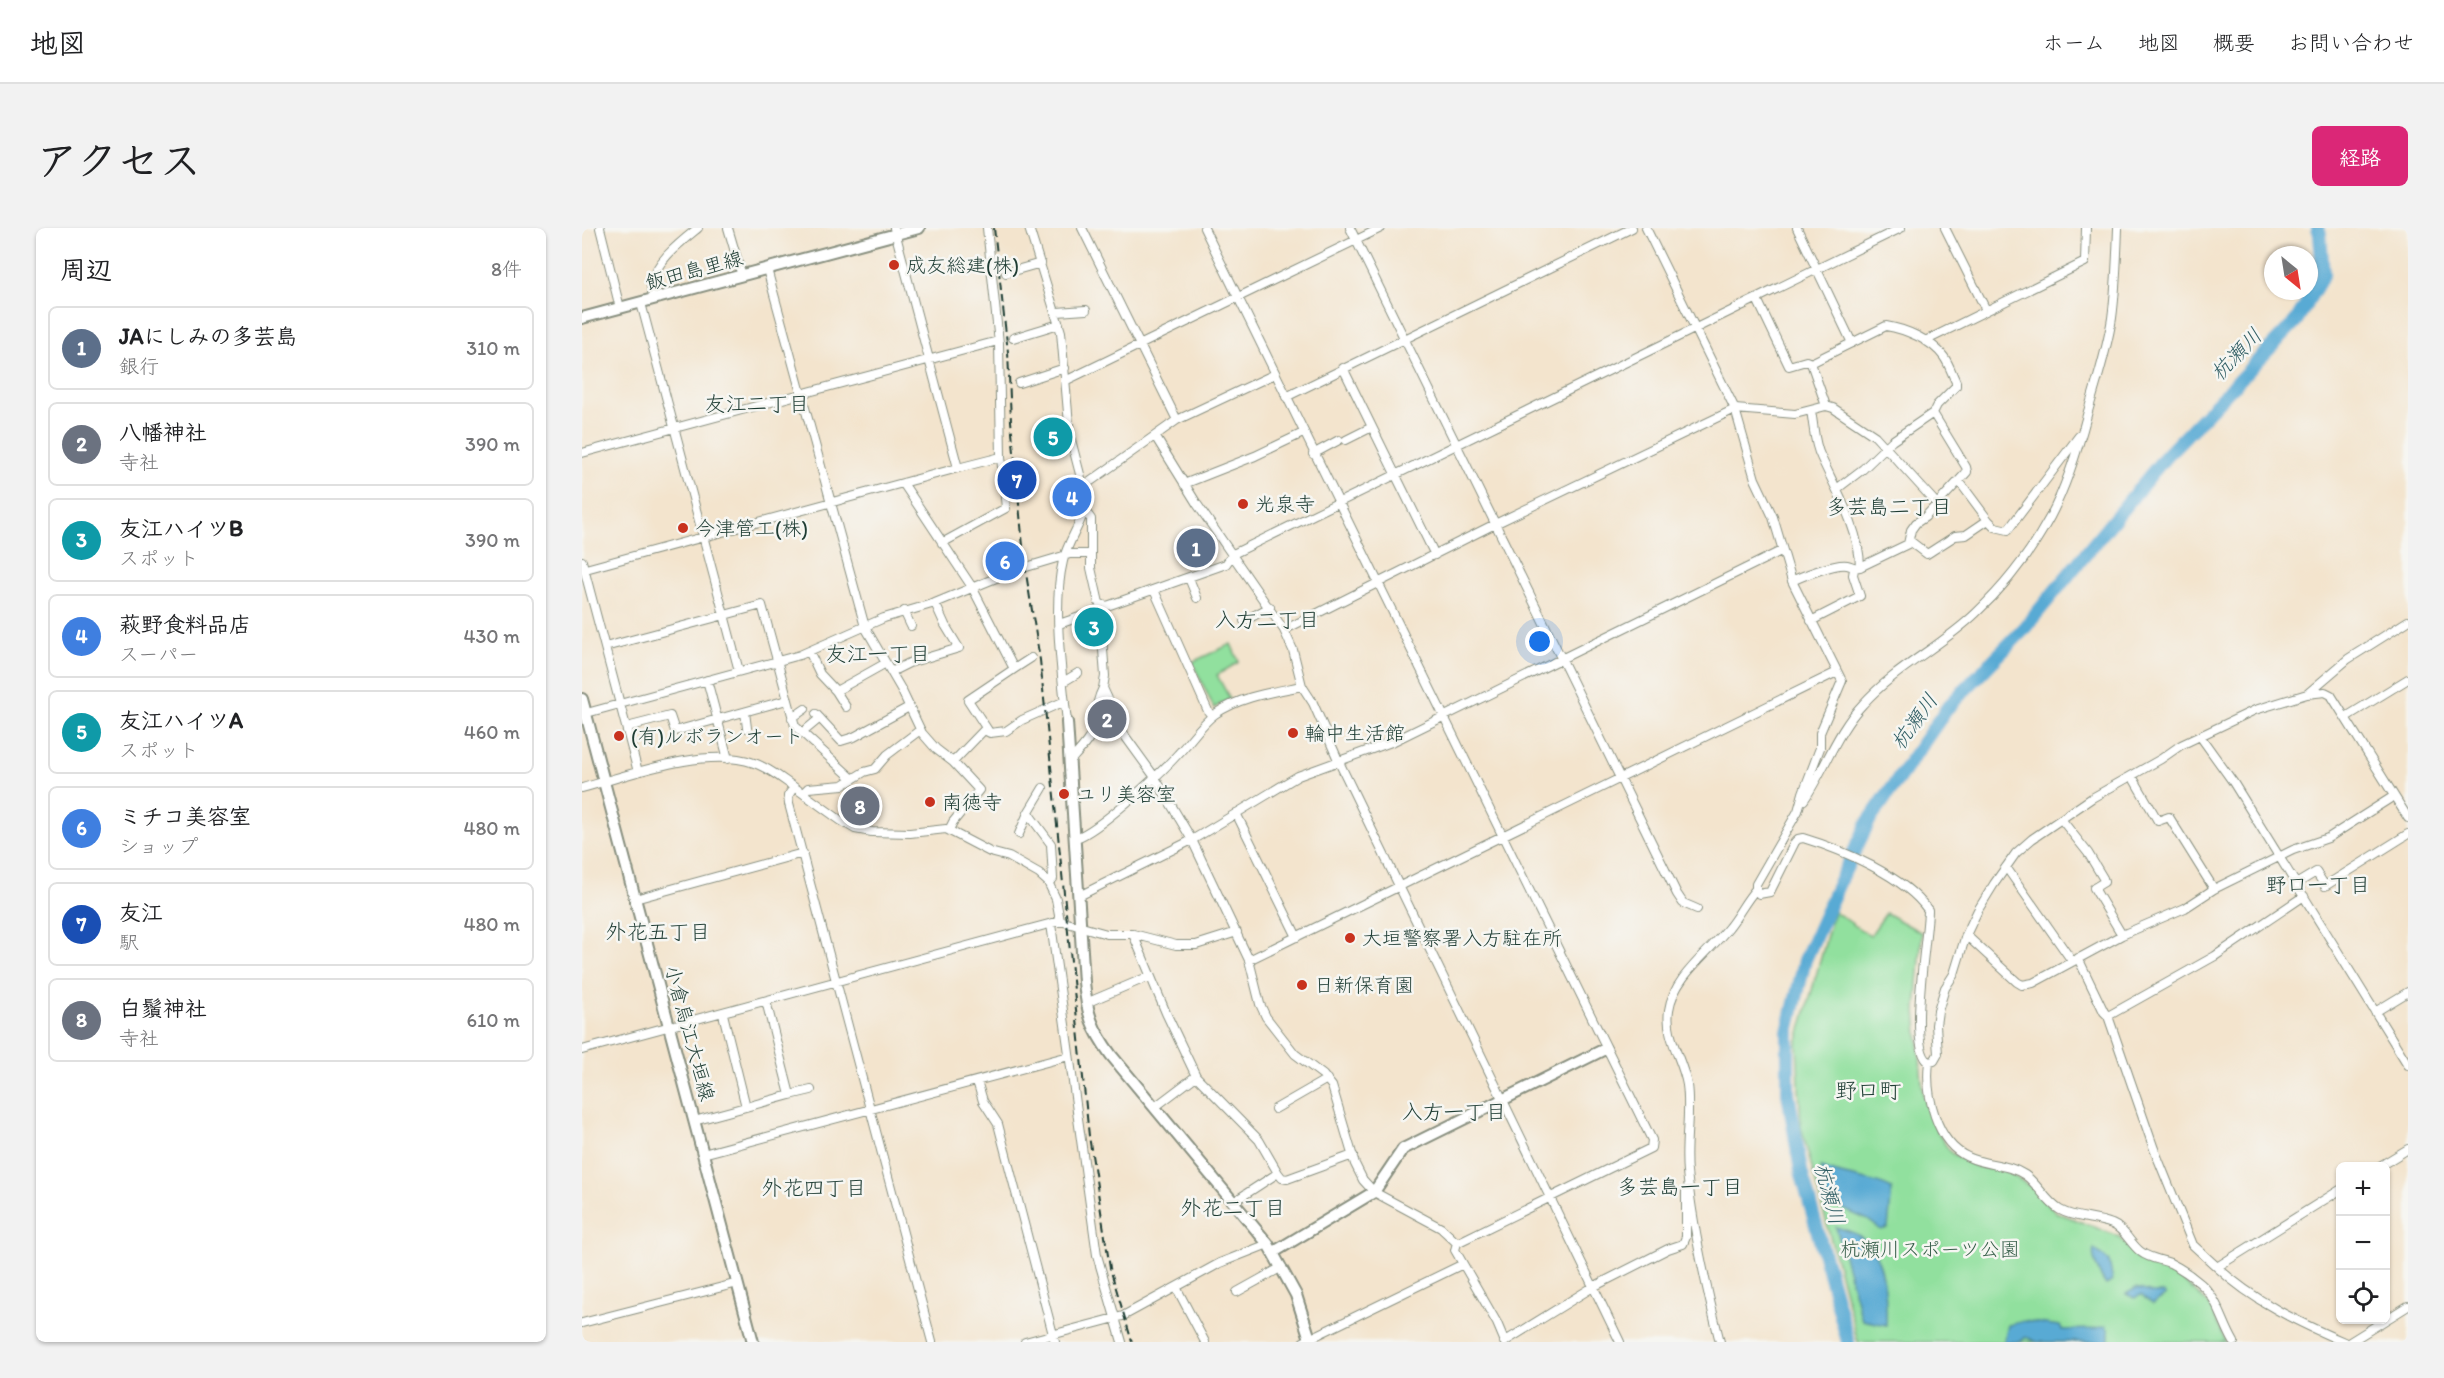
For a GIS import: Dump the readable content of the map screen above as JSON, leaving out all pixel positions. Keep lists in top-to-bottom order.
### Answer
{
  "streets": {
    "street": ["飯田島里線", "小倉烏江大垣線"]
  },
  "districts": [
    "友江二丁目",
    "多芸島二丁目",
    "入方二丁目",
    "友江一丁目",
    "野口一丁目",
    "外花五丁目",
    "野口町",
    "入方一丁目",
    "多芸島一丁目",
    "外花四丁目",
    "外花二丁目"
  ],
  "water": ["杭瀬川"],
  "parks": ["杭瀬川スポーツ公園"],
  "places": [
    "成友総建(株)",
    "光泉寺",
    "今津管工(株)",
    "輪中生活館",
    "(有)ルボランオート",
    "ユリ美容室",
    "南徳寺",
    "大垣警察署入方駐在所",
    "日新保育園"
  ],
  "north": "bottom right",
  "page": {
    "header": "地図",
    "nav": [
      "ホーム",
      "地図",
      "概要",
      "お問い合わせ"
    ],
    "title": "アクセス",
    "buttons": "経路",
    "heading": ["周辺", "8件"],
    "list": [
      {
        "mark": "1",
        "name": "JAにしみの多芸島",
        "note": "銀行",
        "value": "310 m"
      },
      {
        "mark": "2",
        "name": "八幡神社",
        "note": "寺社",
        "value": "390 m"
      },
      {
        "mark": "3",
        "name": "友江ハイツB",
        "note": "スポット",
        "value": "390 m"
      },
      {
        "mark": "4",
        "name": "萩野食料品店",
        "note": "スーパー",
        "value": "430 m"
      },
      {
        "mark": "5",
        "name": "友江ハイツA",
        "note": "スポット",
        "value": "460 m"
      },
      {
        "mark": "6",
        "name": "ミチコ美容室",
        "note": "ショップ",
        "value": "480 m"
      },
      {
        "mark": "7",
        "name": "友江",
        "note": "駅",
        "value": "480 m"
      },
      {
        "mark": "8",
        "name": "白鬚神社",
        "note": "寺社",
        "value": "610 m"
      }
    ],
    "pins": [
      "5",
      "7",
      "4",
      "1",
      "6",
      "3",
      "2",
      "8"
    ],
    "map_buttons": ["+", "−"]
  }
}
